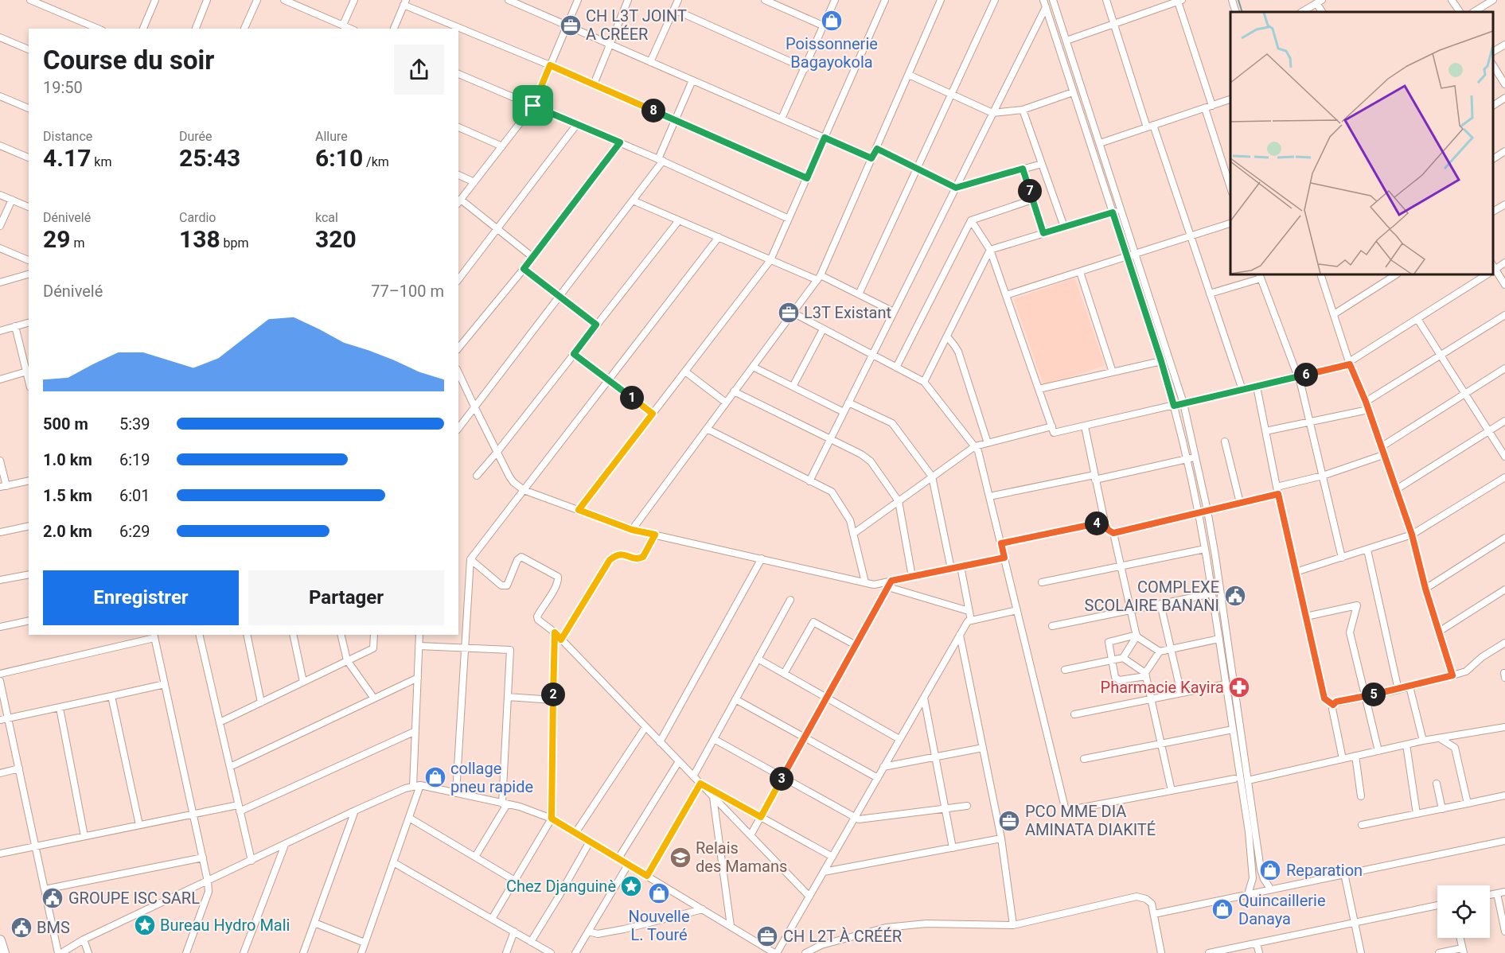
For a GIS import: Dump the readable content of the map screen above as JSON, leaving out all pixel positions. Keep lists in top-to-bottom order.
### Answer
{
  "places": {
    "shop": [
      "Poissonnerie Bagayokola",
      "collage pneu rapide",
      "Reparation",
      "Nouvelle L. Touré",
      "Quincaillerie Danaya"
    ],
    "office": [
      "CH L3T JOINT A CRÉER",
      "L3T Existant",
      "PCO MME DIA AMINATA DIAKITÉ",
      "CH L2T À CRÉÉR"
    ],
    "public building": ["COMPLEXE SCOLAIRE BANANI", "GROUPE ISC SARL", "BMS"],
    "pharmacy": ["Pharmacie Kayira"],
    "school or university": ["Relais des Mamans"],
    "place": ["Chez Djanguinè", "Bureau Hydro Mali"]
  },
  "page": {
    "heading": ["Course du soir", "19:50"],
    "pins": [
      "8",
      "7",
      "6",
      "1",
      "4",
      "2",
      "5",
      "3"
    ],
    "stats": [
      ["Distance", "4.17 km"],
      ["Durée", "25:43"],
      ["Allure", "6:10 /km"],
      ["Dénivelé", "29 m"],
      ["Cardio", "138 bpm"],
      ["kcal", "320"]
    ],
    "chart": ["Dénivelé", "77–100 m"],
    "list": [
      {
        "name": "500 m",
        "note": "5:39"
      },
      {
        "name": "1.0 km",
        "note": "6:19"
      },
      {
        "name": "1.5 km",
        "note": "6:01"
      },
      {
        "name": "2.0 km",
        "note": "6:29"
      }
    ],
    "buttons": ["Enregistrer", "Partager"]
  }
}
